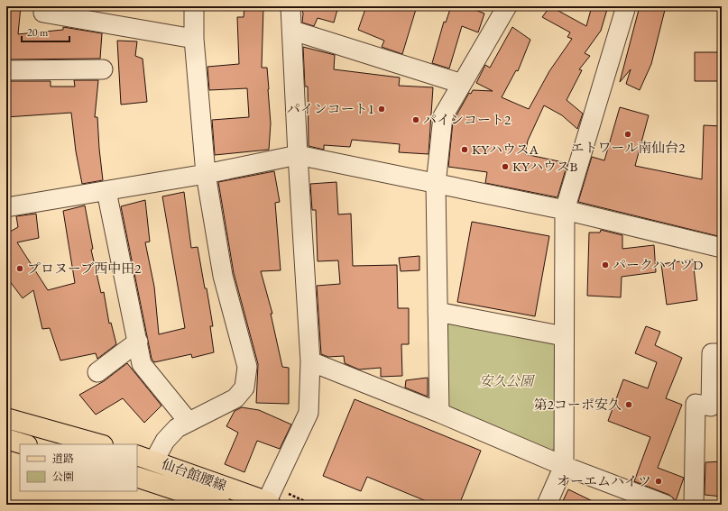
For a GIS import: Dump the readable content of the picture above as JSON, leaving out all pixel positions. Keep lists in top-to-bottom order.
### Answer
{
  "streets": {
    "main road": ["仙台館腰線"]
  },
  "parks": ["安久公園"],
  "places": [
    "パインコート1",
    "パインコート2",
    "エトワール南仙台2",
    "KYハウスA",
    "KYハウスB",
    "パークハイツD",
    "プロヌーブ西中田2",
    "第2コーポ安久",
    "オーエムハイツ"
  ],
  "legend": ["道路", "公園"],
  "scale_bar": "20 m"
}
